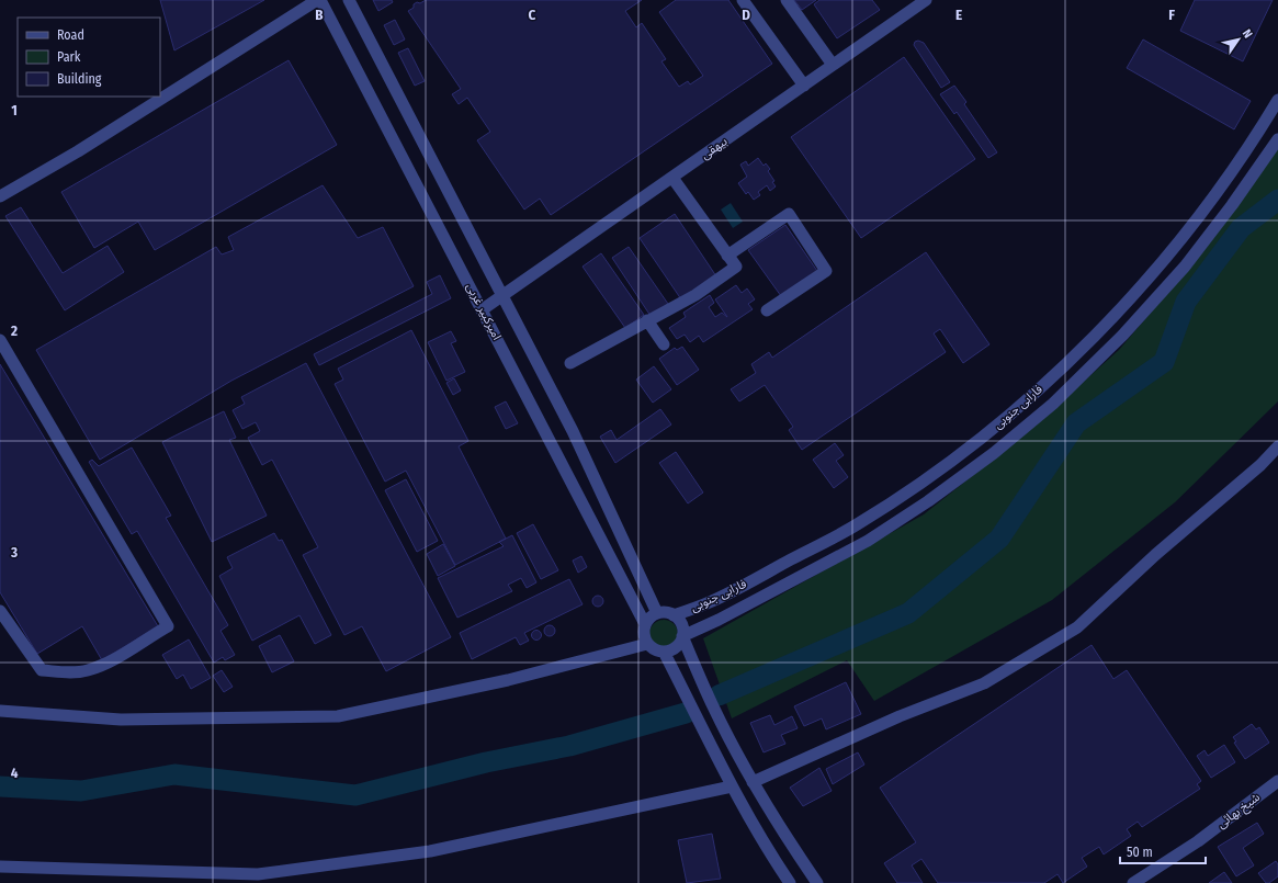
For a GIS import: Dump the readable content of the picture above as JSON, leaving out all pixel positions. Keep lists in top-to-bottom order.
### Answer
{
  "streets": {
    "street": [
      "بیهقی",
      "امیرکبیر غربی",
      "فارابی جنوبی",
      "شیخ بهائی"
    ]
  },
  "crossings": [
    ["بیهقی", "امیرکبیر غربی"],
    ["امیرکبیر غربی", "فارابی جنوبی"]
  ],
  "legend": ["Road", "Park", "Building"],
  "scale_bar": "50 m",
  "north": "top right",
  "grid": {
    "columns": [
      "B",
      "C",
      "D",
      "E",
      "F"
    ],
    "rows": [
      "1",
      "2",
      "3",
      "4"
    ]
  }
}
